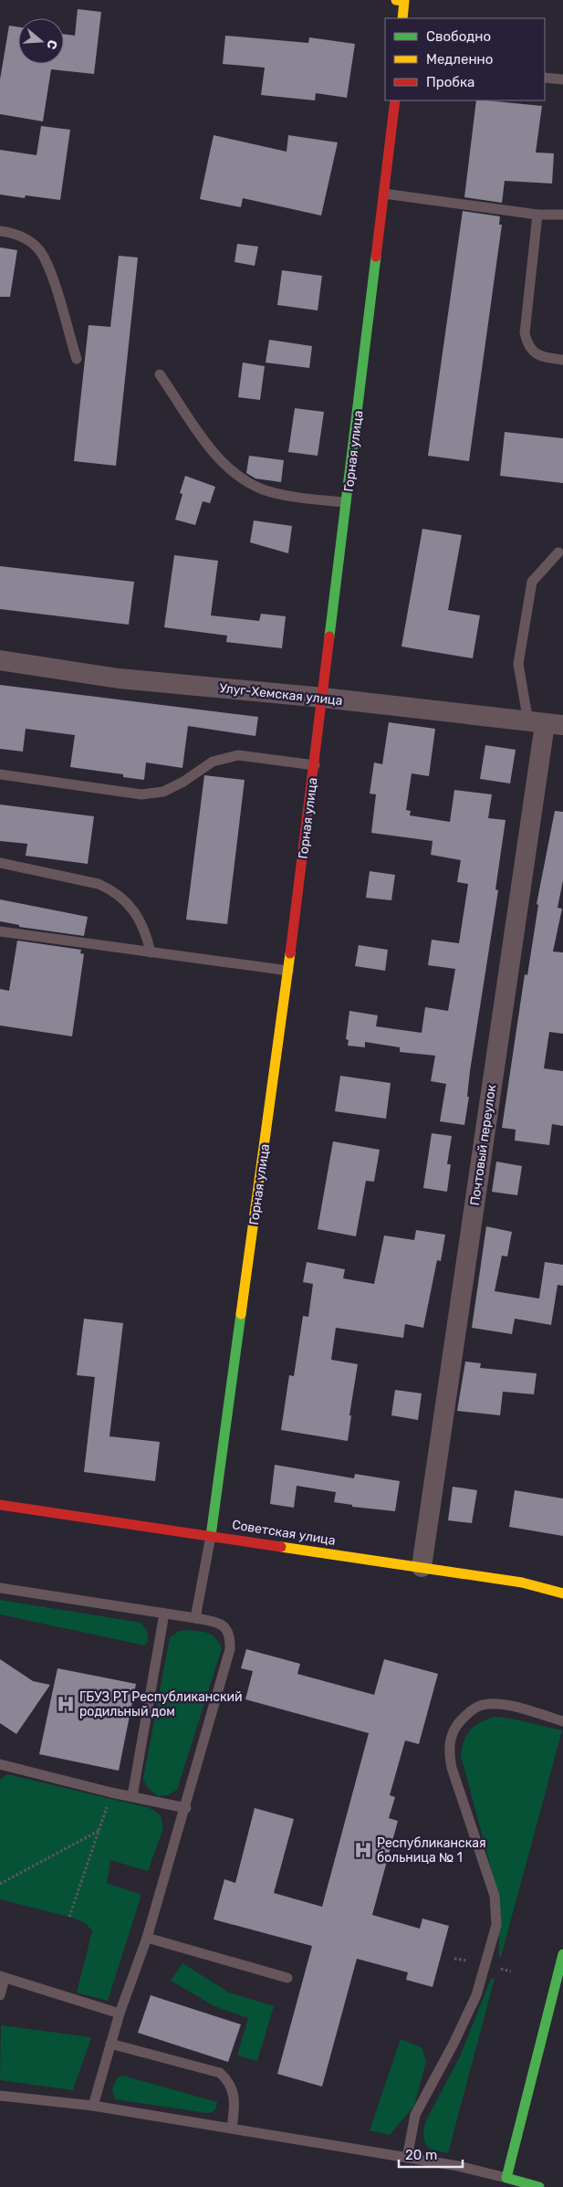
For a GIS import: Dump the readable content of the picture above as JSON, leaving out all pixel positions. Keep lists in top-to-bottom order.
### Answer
{
  "streets": {
    "street": [
      "Горная улица",
      "Улуг-Хемская улица",
      "Почтовый переулок",
      "Советская улица"
    ]
  },
  "crossings": [
    ["Горная улица", "Улуг-Хемская улица"],
    ["Горная улица", "Советская улица"],
    ["Улуг-Хемская улица", "Почтовый переулок"],
    ["Почтовый переулок", "Советская улица"]
  ],
  "places": {
    "hospital": ["ГБУЗ РТ Республиканский родильный дом", "Республиканская больница № 1"]
  },
  "legend": ["Свободно", "Медленно", "Пробка"],
  "scale_bar": "20 m",
  "north": "right"
}
